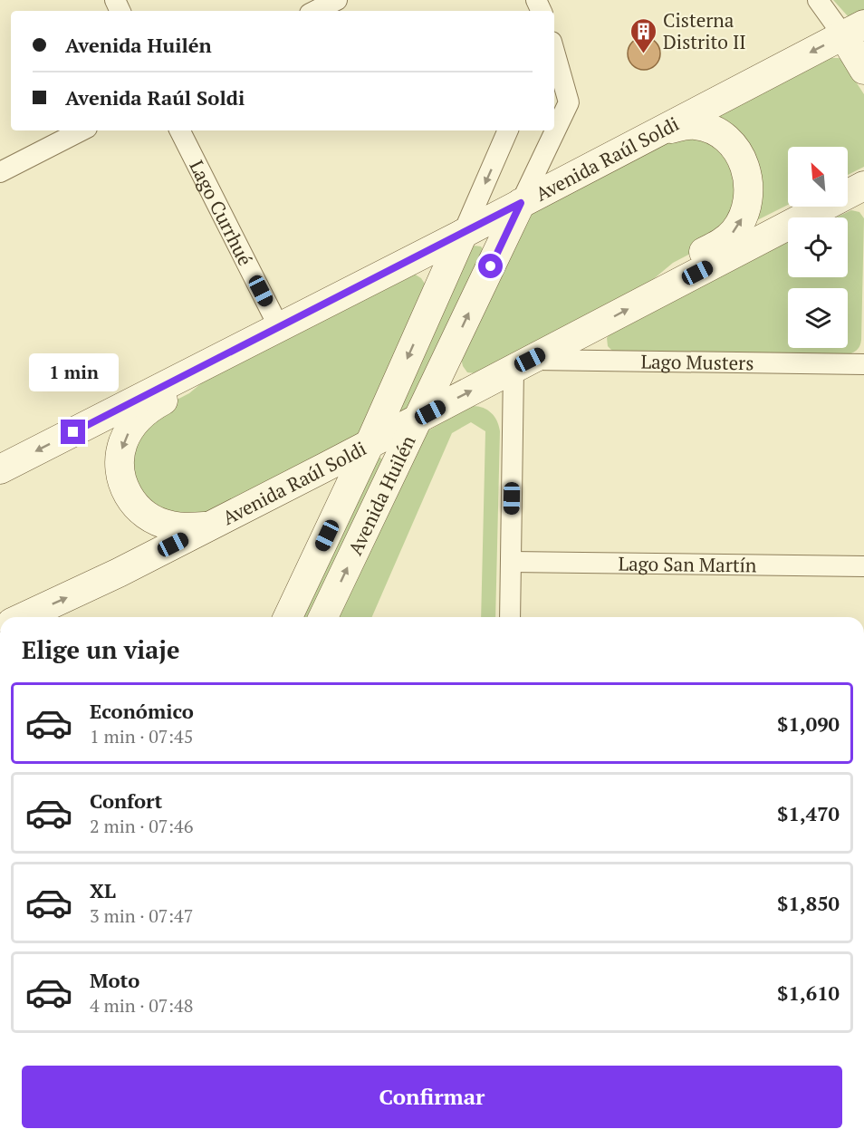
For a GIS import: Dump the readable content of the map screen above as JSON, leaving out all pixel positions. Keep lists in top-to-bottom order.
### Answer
{
  "streets": {
    "main road": ["Avenida Raúl Soldi", "Avenida Huilén"],
    "street": ["Lago Currhué", "Lago Musters", "Lago San Martín"]
  },
  "crossings": [
    ["Avenida Raúl Soldi", "Lago Currhué"],
    ["Avenida Raúl Soldi", "Lago Musters"],
    ["Avenida Raúl Soldi", "Avenida Huilén"]
  ],
  "places": {
    "building": ["Cisterna Distrito II"]
  },
  "north": "top left",
  "page": {
    "banner": ["Avenida Huilén", "Avenida Raúl Soldi"],
    "bubble": "1 min",
    "heading": "Elige un viaje",
    "list": [
      {
        "name": "Económico",
        "note": "1 min · 07:45",
        "value": "$1,090"
      },
      {
        "name": "Confort",
        "note": "2 min · 07:46",
        "value": "$1,470"
      },
      {
        "name": "XL",
        "note": "3 min · 07:47",
        "value": "$1,850"
      },
      {
        "name": "Moto",
        "note": "4 min · 07:48",
        "value": "$1,610"
      }
    ],
    "buttons": "Confirmar"
  }
}
